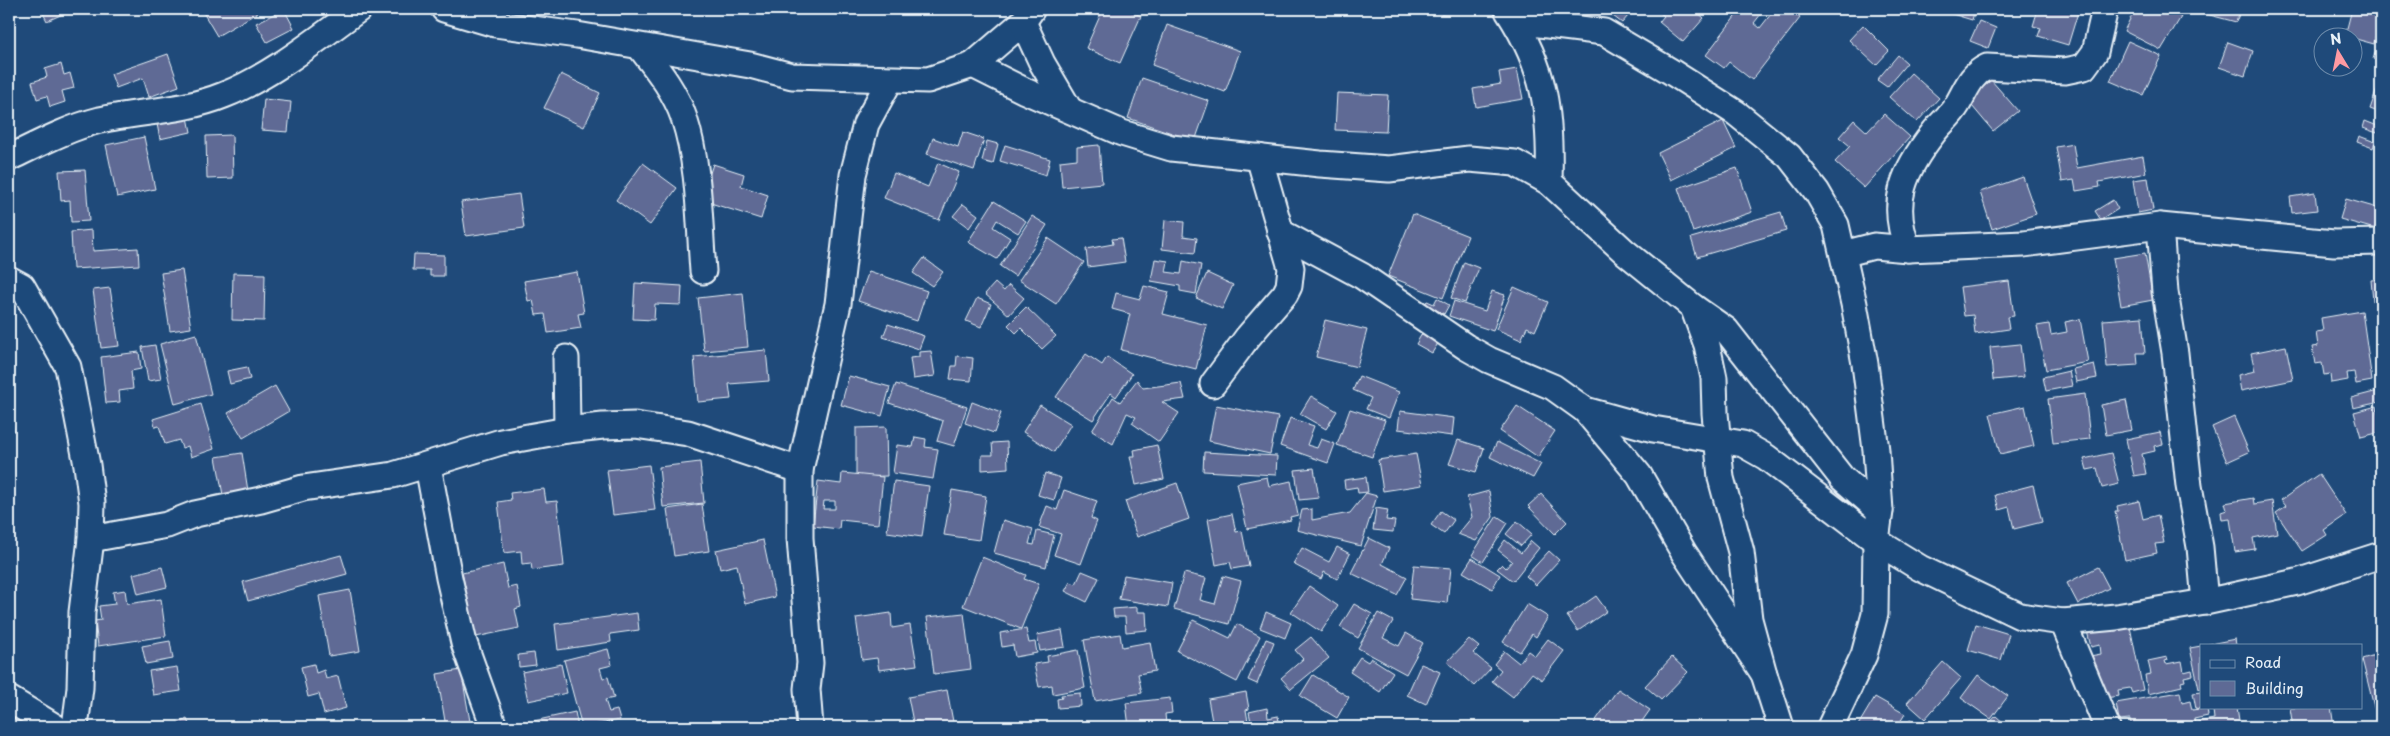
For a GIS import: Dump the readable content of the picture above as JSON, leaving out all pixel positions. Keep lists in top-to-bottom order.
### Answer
{
  "legend": ["Road", "Building"],
  "north": "top"
}
